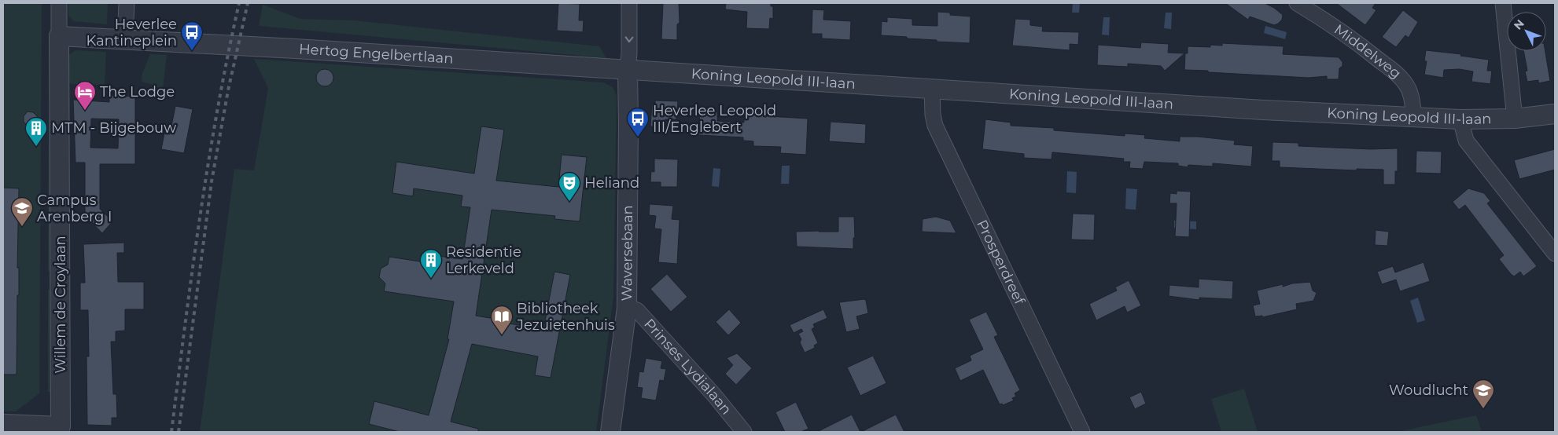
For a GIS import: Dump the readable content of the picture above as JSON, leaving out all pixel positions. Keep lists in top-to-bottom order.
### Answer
{
  "streets": {
    "street": [
      "Middelweg",
      "Hertog Engelbertlaan",
      "Koning Leopold III-laan",
      "Waversebaan",
      "Prosperdreef",
      "Willem de Croylaan",
      "Prinses Lydialaan"
    ]
  },
  "crossings": [
    ["Middelweg", "Koning Leopold III-laan"],
    ["Hertog Engelbertlaan", "Koning Leopold III-laan"],
    ["Hertog Engelbertlaan", "Waversebaan"],
    ["Hertog Engelbertlaan", "Willem de Croylaan"],
    ["Koning Leopold III-laan", "Waversebaan"],
    ["Koning Leopold III-laan", "Prosperdreef"],
    ["Waversebaan", "Prinses Lydialaan"]
  ],
  "places": {
    "bus stop": ["Heverlee Kantineplein", "Heverlee Leopold III/Englebert"],
    "hotel": ["The Lodge"],
    "building": ["MTM - Bijgebouw", "Residentie Lerkeveld"],
    "theatre": ["Heliand"],
    "school or university": ["Campus Arenberg I", "Woudlucht"],
    "library": ["Bibliotheek Jezuietenhuis"]
  },
  "north": "top left"
}
